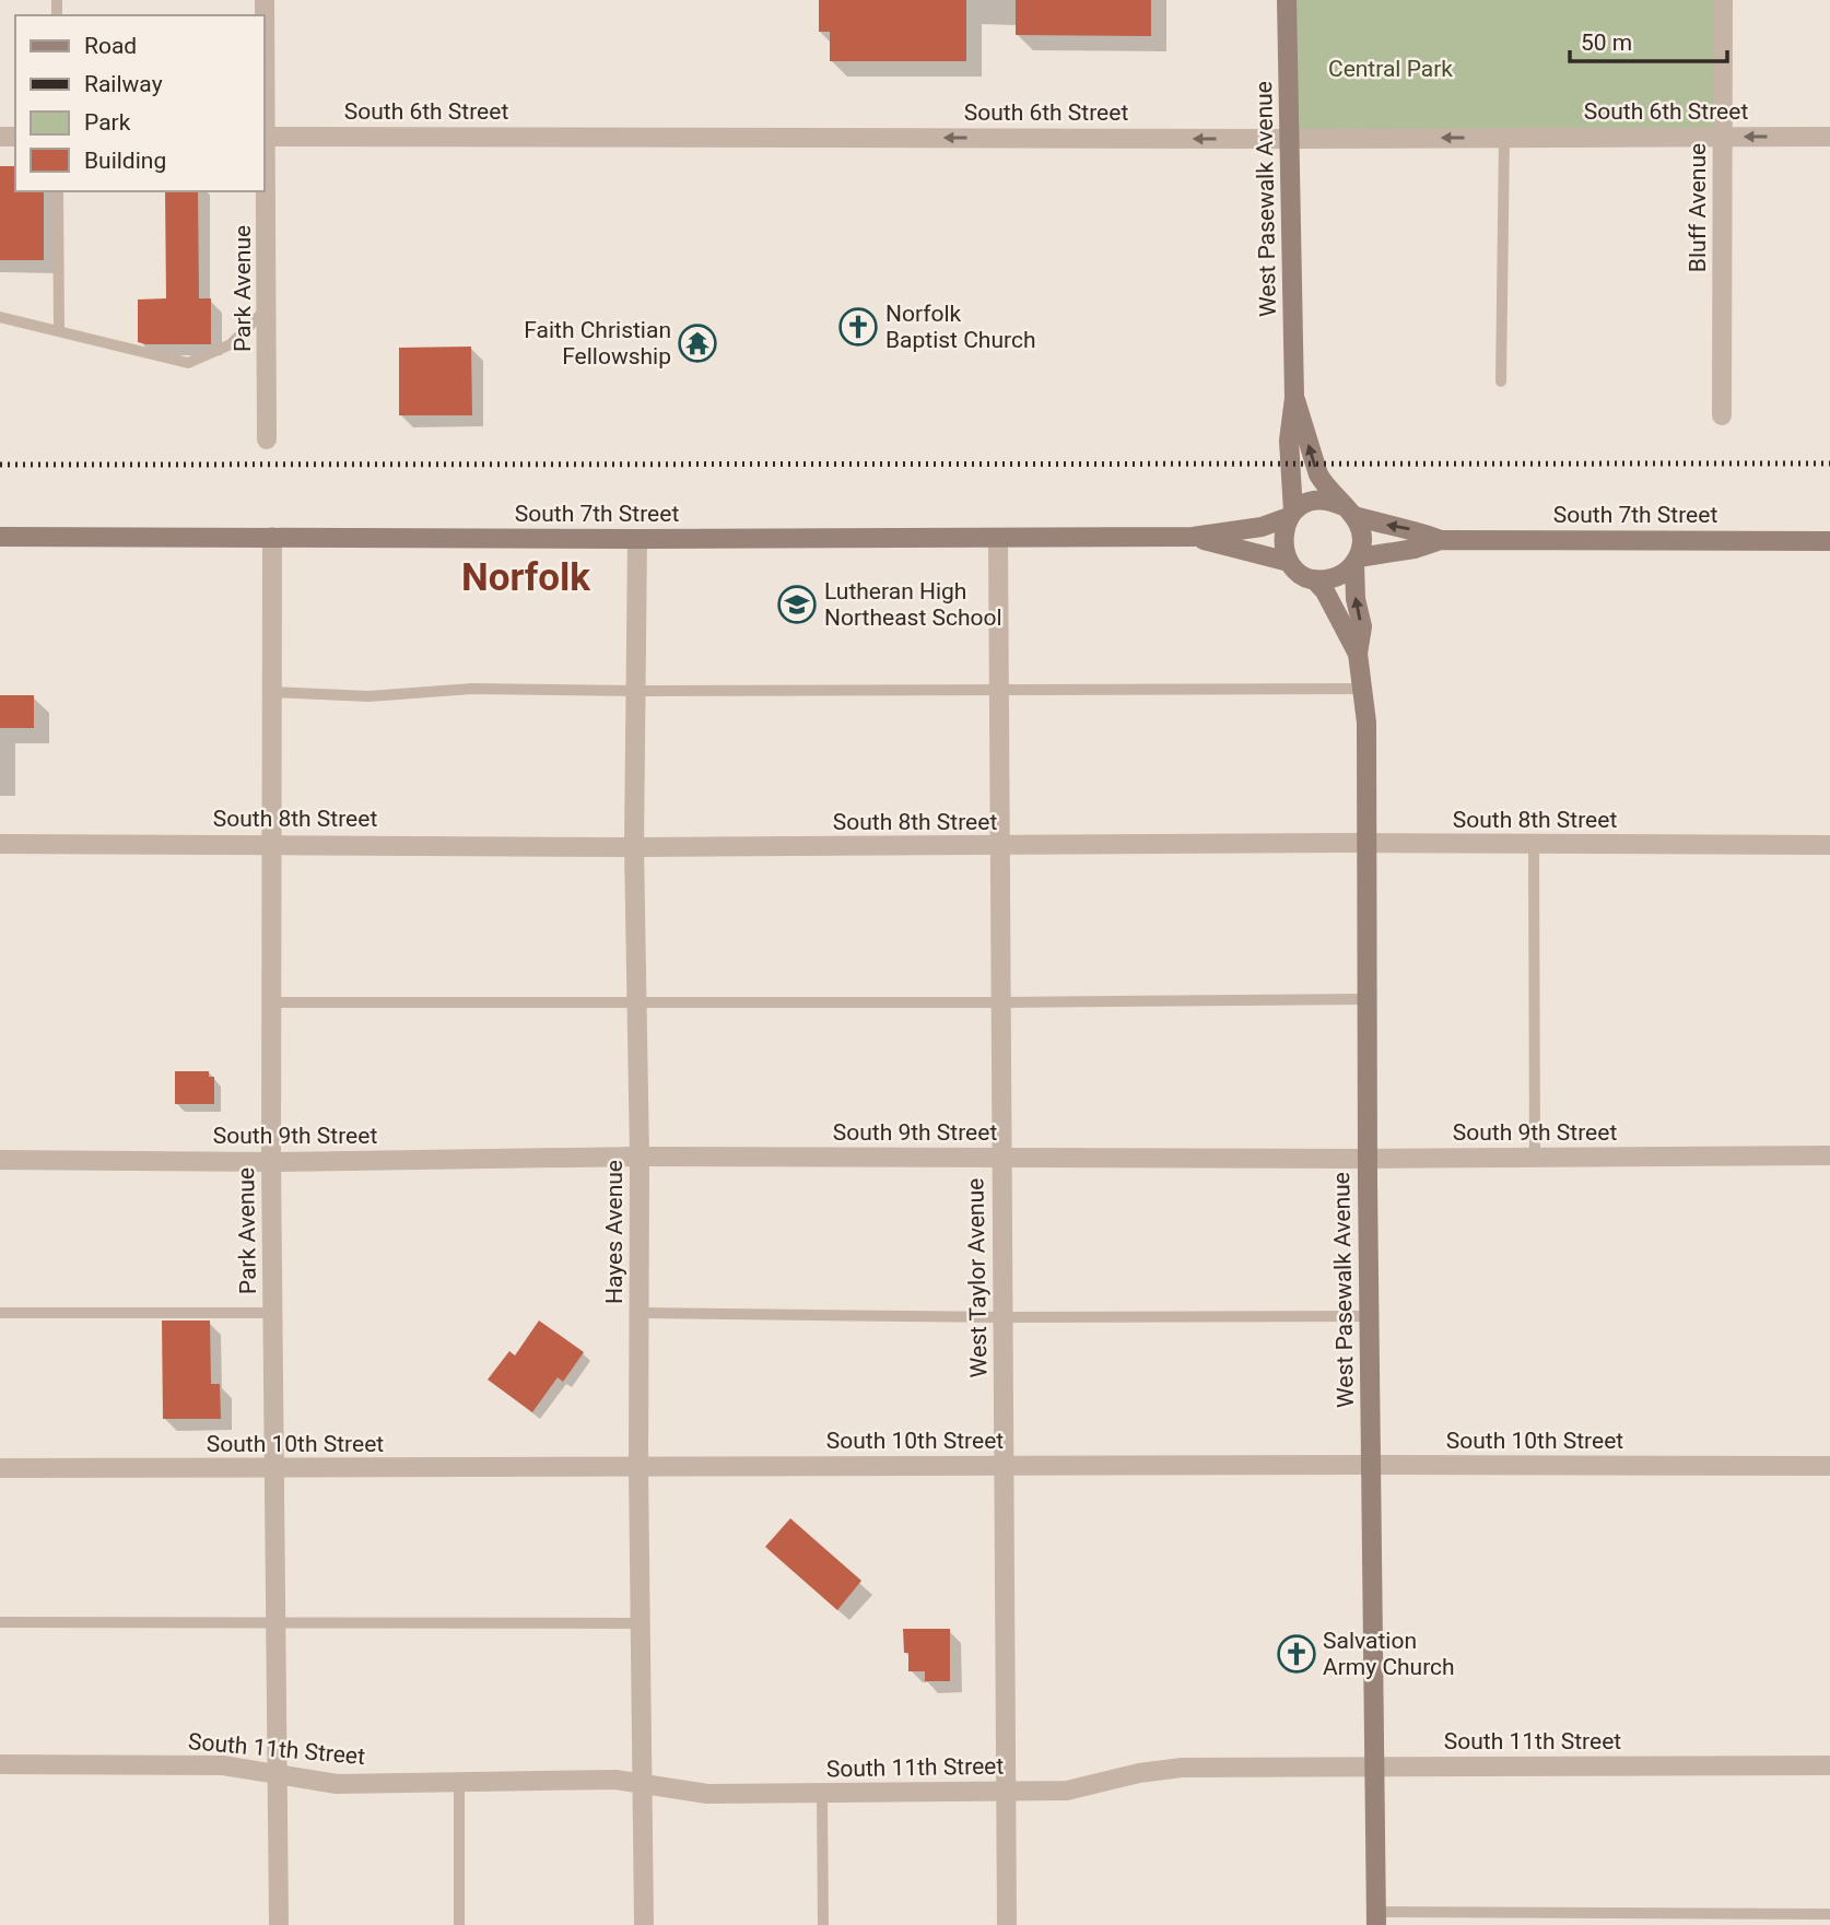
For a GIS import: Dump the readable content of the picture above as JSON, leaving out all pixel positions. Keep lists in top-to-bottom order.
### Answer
{
  "streets": {
    "street": [
      "South 6th Street",
      "West Pasewalk Avenue",
      "Bluff Avenue",
      "Park Avenue",
      "South 7th Street",
      "South 8th Street",
      "South 9th Street",
      "Hayes Avenue",
      "West Taylor Avenue",
      "South 10th Street",
      "South 11th Street"
    ]
  },
  "crossings": [
    ["South 6th Street", "West Pasewalk Avenue"],
    ["South 6th Street", "Bluff Avenue"],
    ["South 6th Street", "Park Avenue"],
    ["West Pasewalk Avenue", "South 7th Street"],
    ["West Pasewalk Avenue", "South 8th Street"],
    ["West Pasewalk Avenue", "South 9th Street"],
    ["West Pasewalk Avenue", "South 10th Street"],
    ["West Pasewalk Avenue", "South 11th Street"],
    ["Park Avenue", "South 7th Street"],
    ["Park Avenue", "South 8th Street"],
    ["Park Avenue", "South 9th Street"],
    ["Park Avenue", "South 10th Street"],
    ["Park Avenue", "South 11th Street"],
    ["South 7th Street", "Hayes Avenue"],
    ["South 7th Street", "West Taylor Avenue"],
    ["South 8th Street", "Hayes Avenue"],
    ["South 8th Street", "West Taylor Avenue"],
    ["South 9th Street", "Hayes Avenue"],
    ["South 9th Street", "West Taylor Avenue"],
    ["Hayes Avenue", "South 10th Street"],
    ["Hayes Avenue", "South 11th Street"],
    ["West Taylor Avenue", "South 10th Street"],
    ["West Taylor Avenue", "South 11th Street"]
  ],
  "one_way": ["South 6th Street"],
  "districts": ["Norfolk"],
  "parks": ["Central Park"],
  "places": {
    "church": ["Norfolk Baptist Church", "Salvation Army Church"],
    "temple": ["Faith Christian Fellowship"],
    "school or university": ["Lutheran High Northeast School"]
  },
  "legend": [
    "Road",
    "Railway",
    "Park",
    "Building"
  ],
  "scale_bar": "50 m"
}
